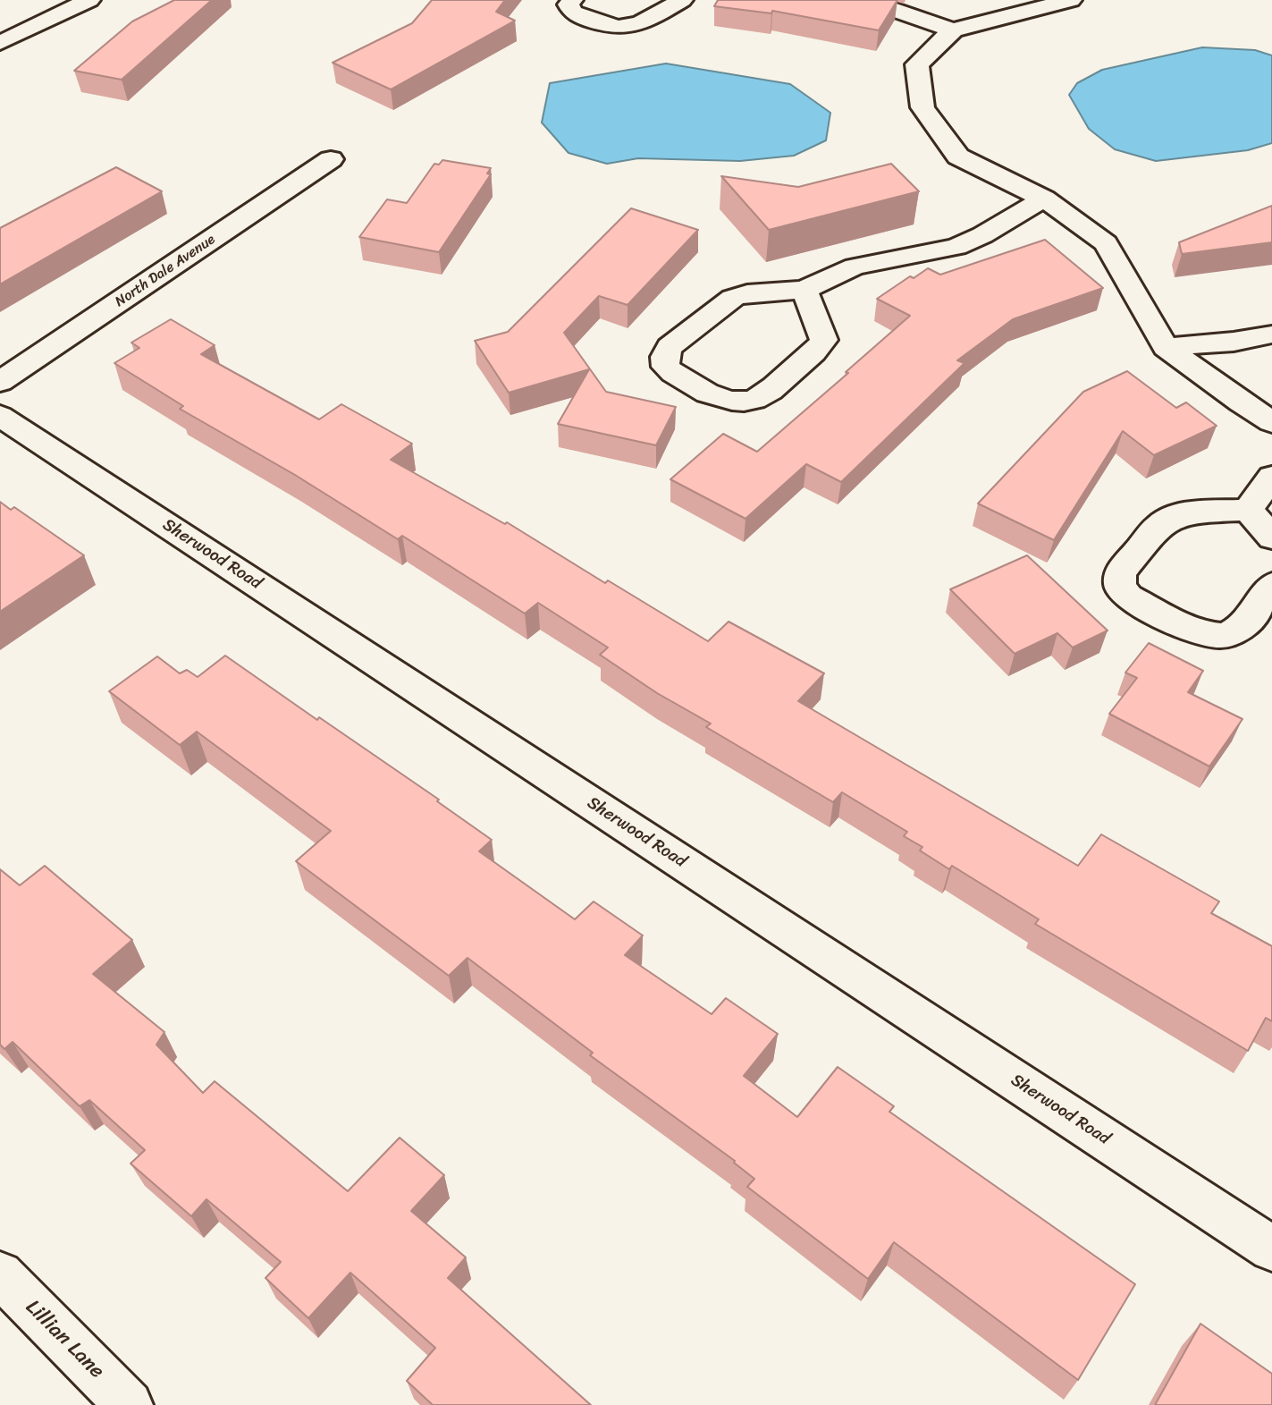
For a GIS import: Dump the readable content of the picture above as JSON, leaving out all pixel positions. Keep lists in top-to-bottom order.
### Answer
{
  "streets": {
    "street": ["North Dale Avenue", "Sherwood Road", "Lillian Lane"]
  }
}
